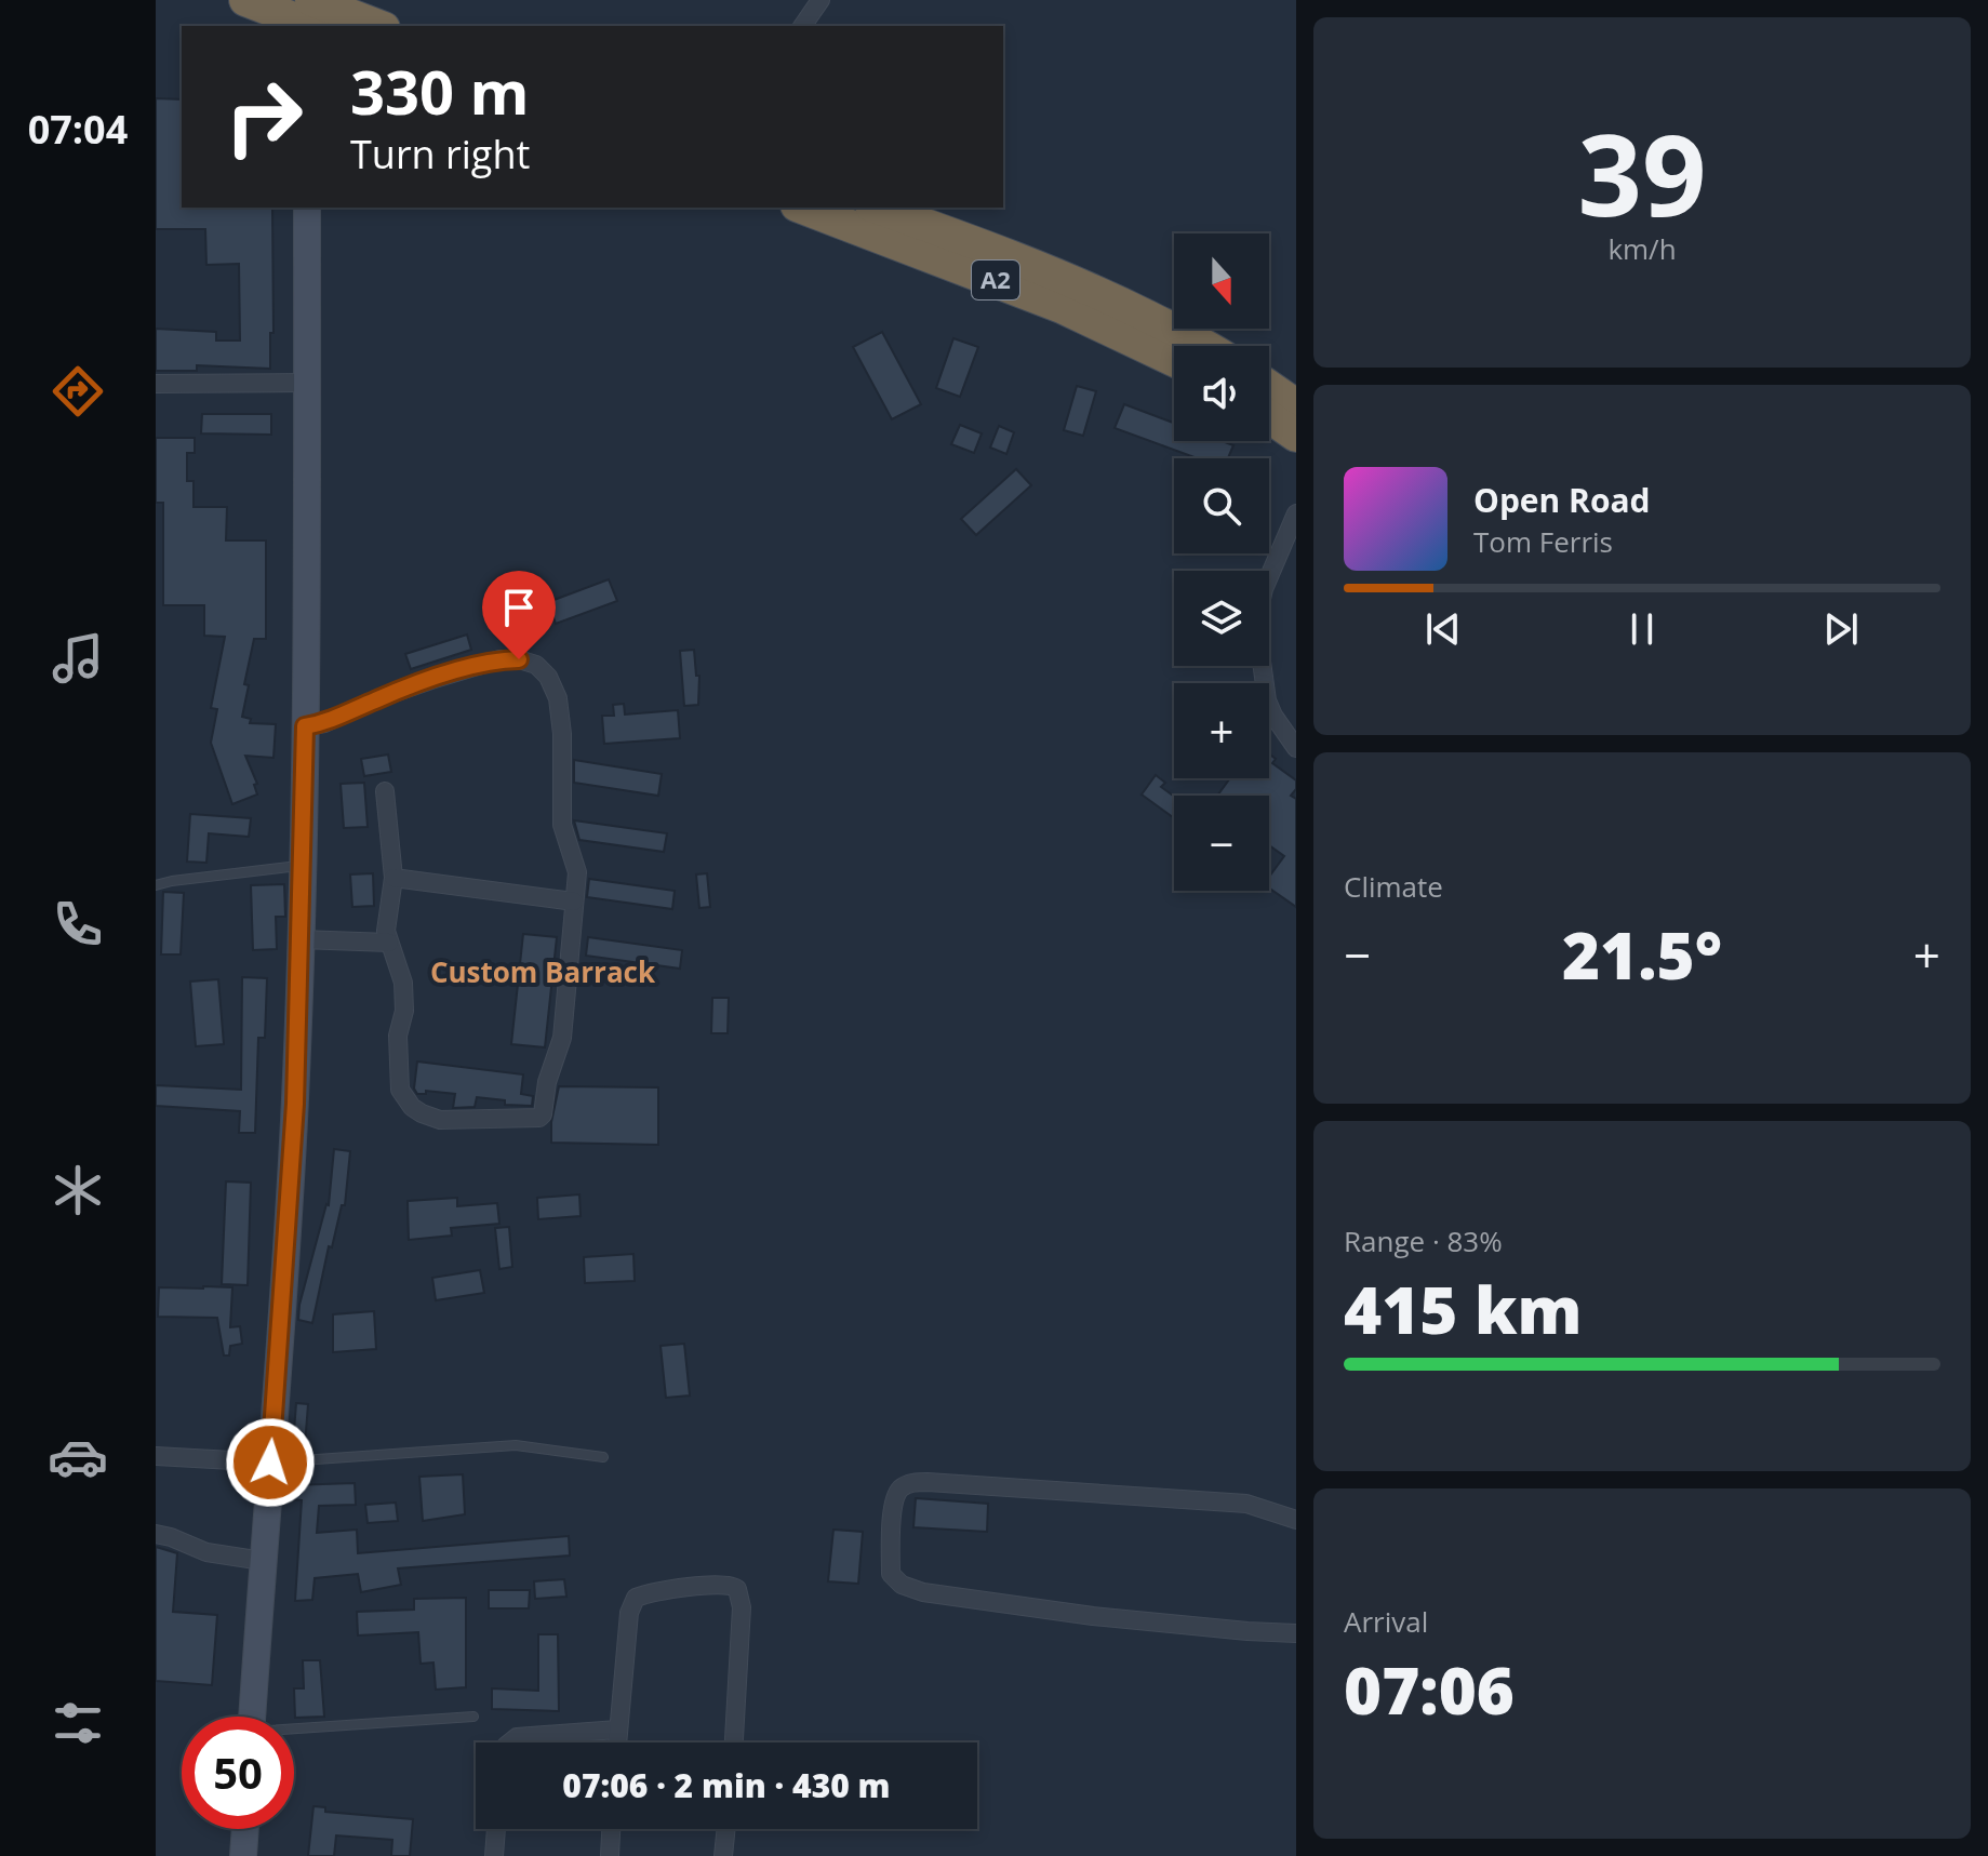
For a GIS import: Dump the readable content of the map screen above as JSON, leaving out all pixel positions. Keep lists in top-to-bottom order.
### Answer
{
  "streets": {
    "highway": ["A2"]
  },
  "districts": ["Custom Barrack"],
  "north": "bottom",
  "page": {
    "tabs": "07:04",
    "tile": [
      ["39", "km/h"],
      "Climate",
      ["Range · 83%", "415 km"],
      ["Arrival", "07:06"]
    ],
    "turn": ["330 m", "Turn right"],
    "map_buttons": ["+", "−"],
    "song": ["Open Road", "Tom Ferris"],
    "heat": ["−", "21.5°", "+"],
    "limit": "50",
    "trip": "07:06 · 2 min · 430 m"
  }
}
